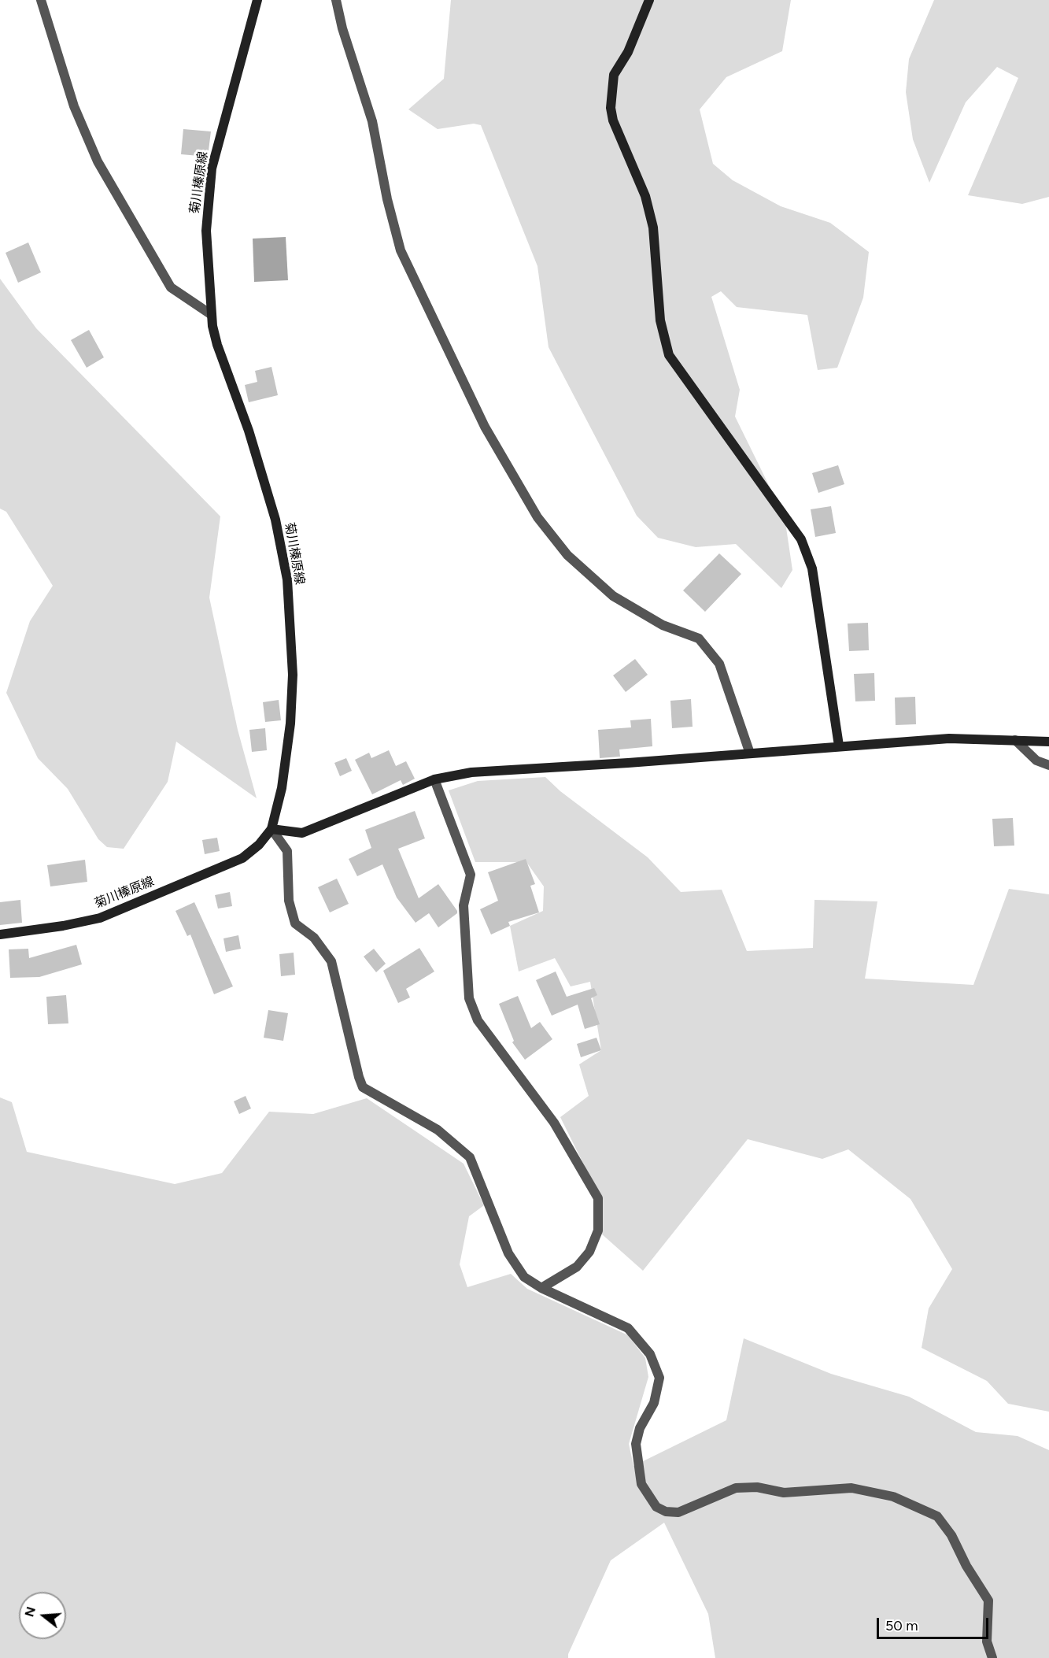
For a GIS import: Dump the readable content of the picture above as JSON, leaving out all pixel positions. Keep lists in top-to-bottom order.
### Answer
{
  "streets": {
    "street": ["菊川榛原線"]
  },
  "scale_bar": "50 m",
  "north": "left"
}
